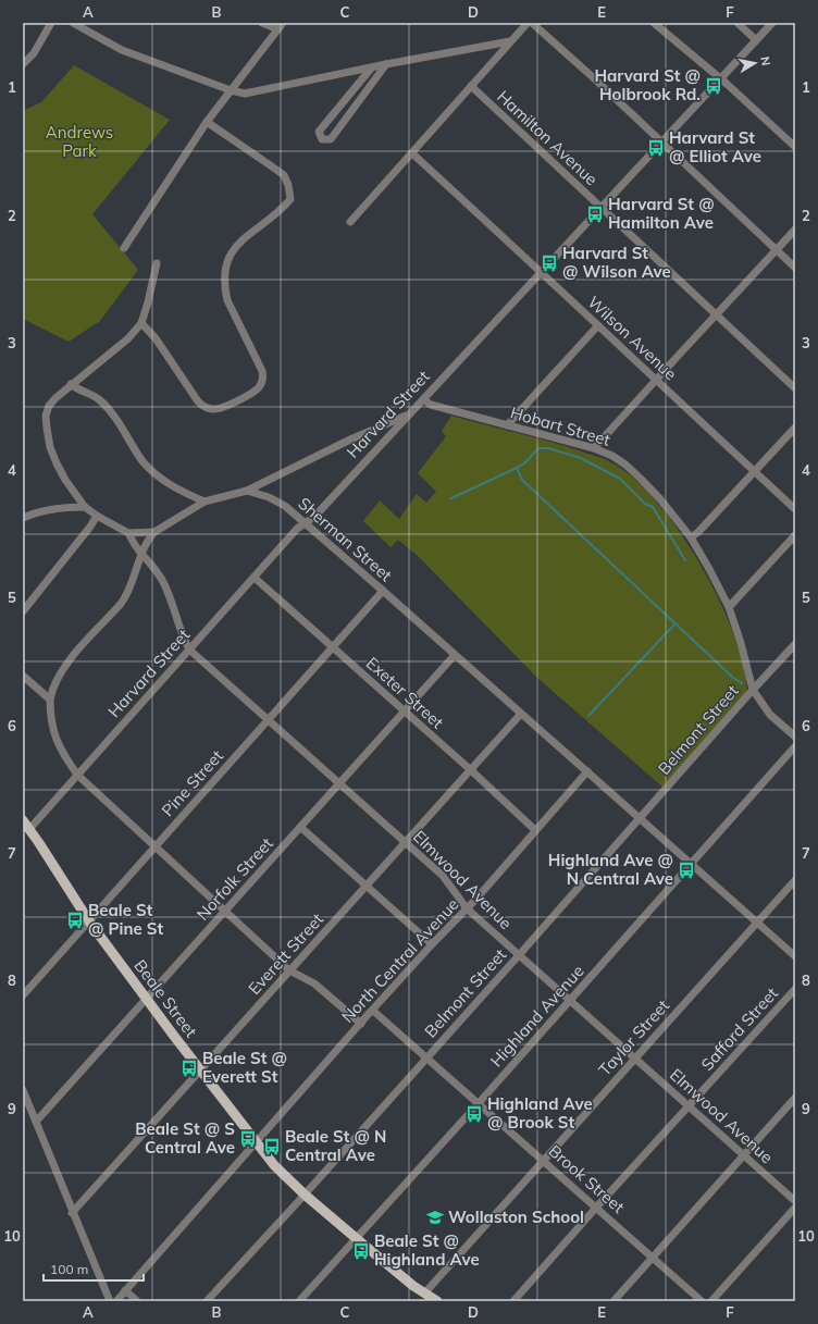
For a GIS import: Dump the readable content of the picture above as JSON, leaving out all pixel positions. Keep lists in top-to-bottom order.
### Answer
{
  "streets": {
    "main road": ["Beale Street"],
    "street": [
      "Hamilton Avenue",
      "Wilson Avenue",
      "Harvard Street",
      "Hobart Street",
      "Sherman Street",
      "Exeter Street",
      "Belmont Street",
      "Pine Street",
      "Norfolk Street",
      "Elmwood Avenue",
      "Everett Street",
      "North Central Avenue",
      "Highland Avenue",
      "Safford Street",
      "Taylor Street",
      "Brook Street"
    ]
  },
  "crossings": [
    ["Hamilton Avenue", "Harvard Street"],
    ["Wilson Avenue", "Harvard Street"],
    ["Harvard Street", "Hobart Street"],
    ["Harvard Street", "Sherman Street"],
    ["Harvard Street", "Exeter Street"],
    ["Harvard Street", "Elmwood Avenue"],
    ["Harvard Street", "Beale Street"],
    ["Hobart Street", "Belmont Street"],
    ["Sherman Street", "Pine Street"],
    ["Sherman Street", "Norfolk Street"],
    ["Sherman Street", "Everett Street"],
    ["Sherman Street", "North Central Avenue"],
    ["Exeter Street", "Pine Street"],
    ["Exeter Street", "Norfolk Street"],
    ["Exeter Street", "Everett Street"],
    ["Exeter Street", "North Central Avenue"],
    ["Belmont Street", "Elmwood Avenue"],
    ["Belmont Street", "Beale Street"],
    ["Belmont Street", "Brook Street"],
    ["Pine Street", "Elmwood Avenue"],
    ["Pine Street", "Beale Street"],
    ["Norfolk Street", "Elmwood Avenue"],
    ["Norfolk Street", "Beale Street"],
    ["Elmwood Avenue", "Everett Street"],
    ["Elmwood Avenue", "North Central Avenue"],
    ["Elmwood Avenue", "Highland Avenue"],
    ["Elmwood Avenue", "Safford Street"],
    ["Elmwood Avenue", "Taylor Street"],
    ["Everett Street", "Beale Street"],
    ["North Central Avenue", "Beale Street"],
    ["North Central Avenue", "Brook Street"],
    ["Beale Street", "Highland Avenue"],
    ["Beale Street", "Taylor Street"],
    ["Highland Avenue", "Brook Street"],
    ["Safford Street", "Brook Street"],
    ["Taylor Street", "Brook Street"]
  ],
  "parks": ["Andrews Park"],
  "places": {
    "bus stop": [
      "Harvard St @ Holbrook Rd.",
      "Harvard St @ Elliot Ave",
      "Harvard St @ Hamilton Ave",
      "Harvard St @ Wilson Ave",
      "Highland Ave @ N Central Ave",
      "Beale St @ Pine St",
      "Beale St @ Everett St",
      "Highland Ave @ Brook St",
      "Beale St @ S Central Ave",
      "Beale St @ N Central Ave",
      "Beale St @ Highland Ave"
    ],
    "school or university": ["Wollaston School"]
  },
  "scale_bar": "100 m",
  "north": "right",
  "grid": {
    "columns": [
      "A",
      "B",
      "C",
      "D",
      "E",
      "F"
    ],
    "rows": [
      "1",
      "2",
      "3",
      "4",
      "5",
      "6",
      "7",
      "8",
      "9",
      "10"
    ]
  }
}
